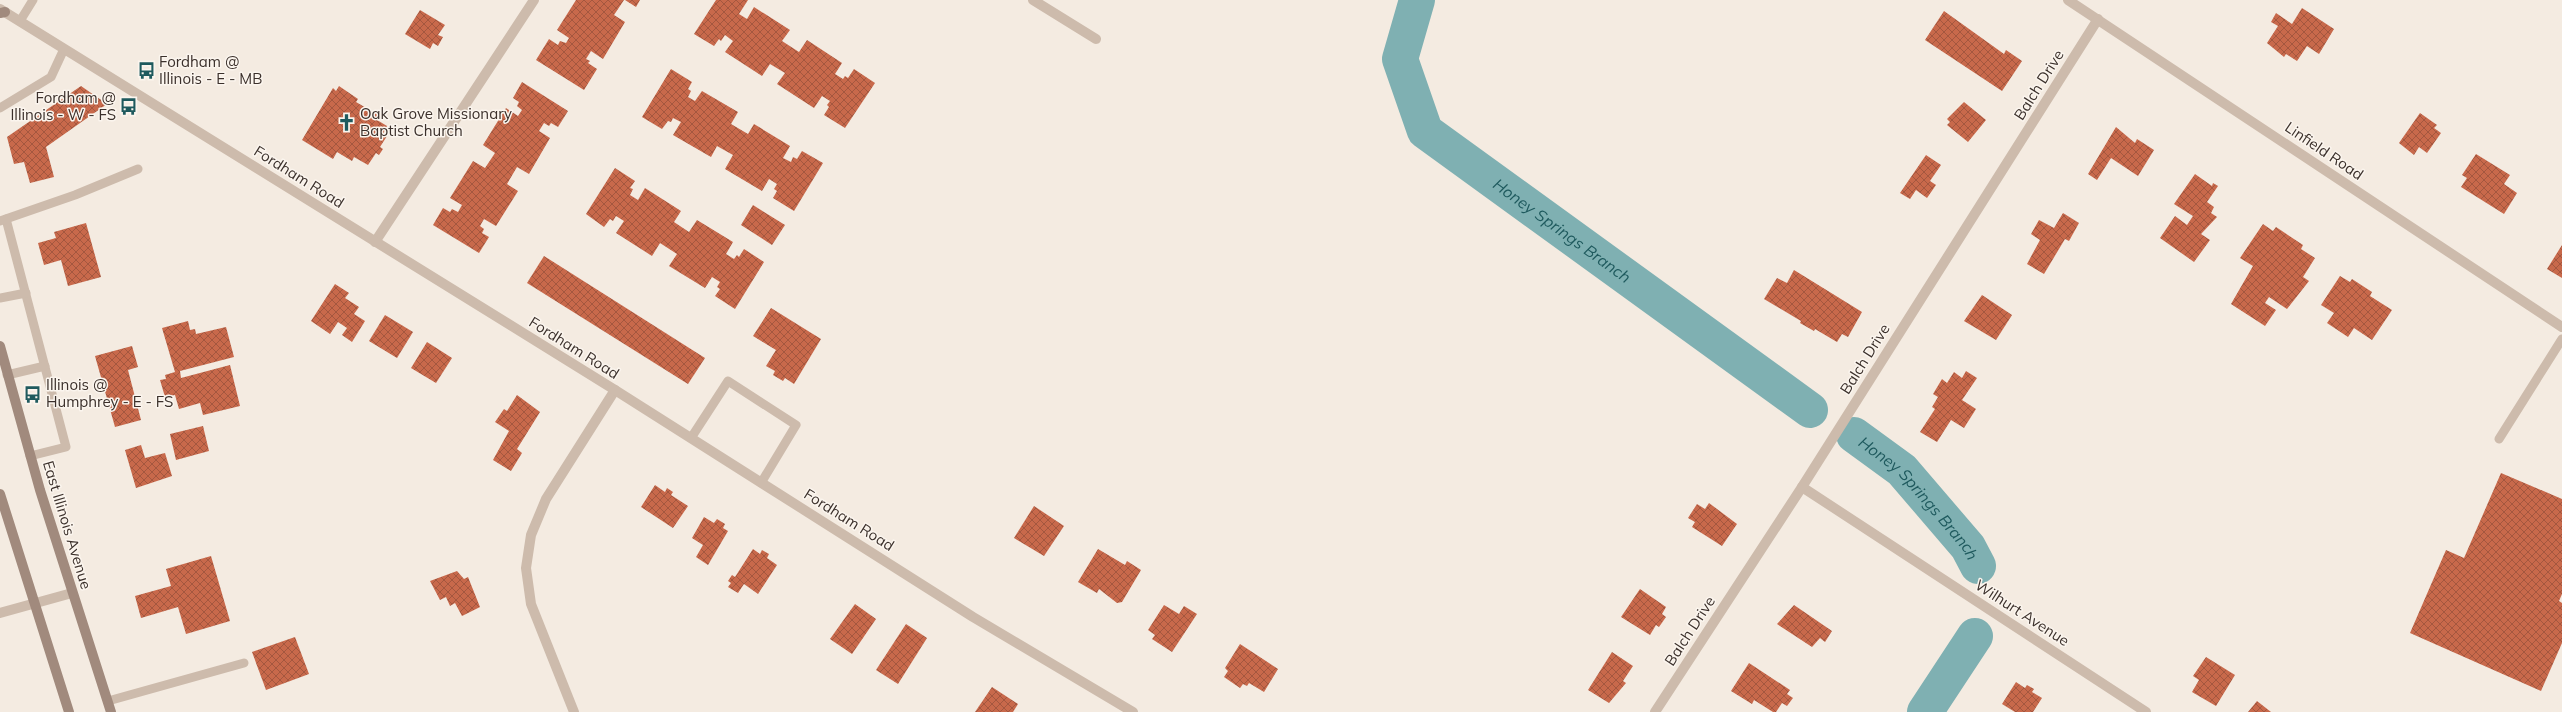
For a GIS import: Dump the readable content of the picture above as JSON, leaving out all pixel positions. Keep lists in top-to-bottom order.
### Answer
{
  "streets": {
    "main road": ["East Illinois Avenue"],
    "street": [
      "Balch Drive",
      "Linfield Road",
      "Fordham Road",
      "Wilhurt Avenue"
    ]
  },
  "crossings": [
    ["Balch Drive", "Linfield Road"],
    ["Balch Drive", "Wilhurt Avenue"]
  ],
  "water": ["Honey Springs Branch"],
  "places": {
    "bus stop": ["Fordham @ Illinois - E - MB", "Fordham @ Illinois - W - FS", "Illinois @ Humphrey - E - FS"],
    "church": ["Oak Grove Missionary Baptist Church"]
  }
}
